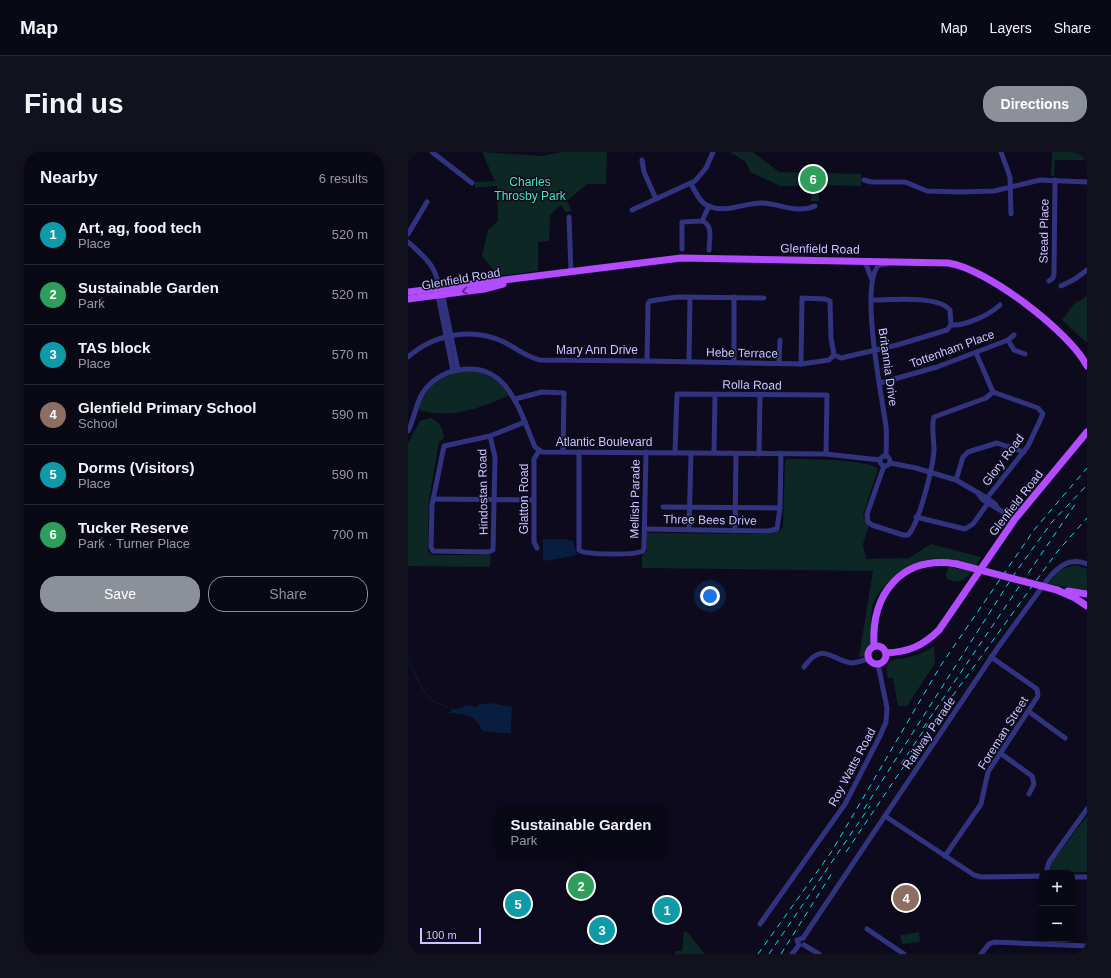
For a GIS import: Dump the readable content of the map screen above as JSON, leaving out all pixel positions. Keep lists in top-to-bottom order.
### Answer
{
  "streets": {
    "main road": ["Glenfield Road"],
    "street": [
      "Stead Place",
      "Tottenham Place",
      "Mary Ann Drive",
      "Hebe Terrace",
      "Britannia Drive",
      "Rolla Road",
      "Atlantic Boulevard",
      "Glory Road",
      "Hindostan Road",
      "Glatton Road",
      "Mellish Parade",
      "Three Bees Drive",
      "Railway Parade",
      "Foreman Street",
      "Roy Watts Road"
    ]
  },
  "crossings": [
    ["Glenfield Road", "Britannia Drive"],
    ["Glenfield Road", "Roy Watts Road"],
    ["Tottenham Place", "Britannia Drive"],
    ["Mary Ann Drive", "Hebe Terrace"],
    ["Britannia Drive", "Atlantic Boulevard"],
    ["Rolla Road", "Atlantic Boulevard"],
    ["Atlantic Boulevard", "Glatton Road"],
    ["Atlantic Boulevard", "Mellish Parade"],
    ["Mellish Parade", "Three Bees Drive"],
    ["Railway Parade", "Foreman Street"]
  ],
  "parks": ["Charles Throsby Park"],
  "scale_bar": "100 m",
  "page": {
    "header": "Map",
    "nav": ["Map", "Layers", "Share"],
    "buttons": [
      "Directions",
      ["Save", "Share"]
    ],
    "title": "Find us",
    "heading": ["Nearby", "6 results"],
    "pins": [
      "6",
      "2",
      "4",
      "5",
      "1",
      "3"
    ],
    "list": [
      {
        "mark": "1",
        "name": "Art, ag, food tech",
        "note": "Place",
        "value": "520 m"
      },
      {
        "mark": "2",
        "name": "Sustainable Garden",
        "note": "Park",
        "value": "520 m"
      },
      {
        "mark": "3",
        "name": "TAS block",
        "note": "Place",
        "value": "570 m"
      },
      {
        "mark": "4",
        "name": "Glenfield Primary School",
        "note": "School",
        "value": "590 m"
      },
      {
        "mark": "5",
        "name": "Dorms (Visitors)",
        "note": "Place",
        "value": "590 m"
      },
      {
        "mark": "6",
        "name": "Tucker Reserve",
        "note": "Park · Turner Place",
        "value": "700 m"
      }
    ],
    "popup": ["Sustainable Garden", "Park"],
    "map_buttons": ["+", "−"],
    "scale": "100 m"
  }
}
